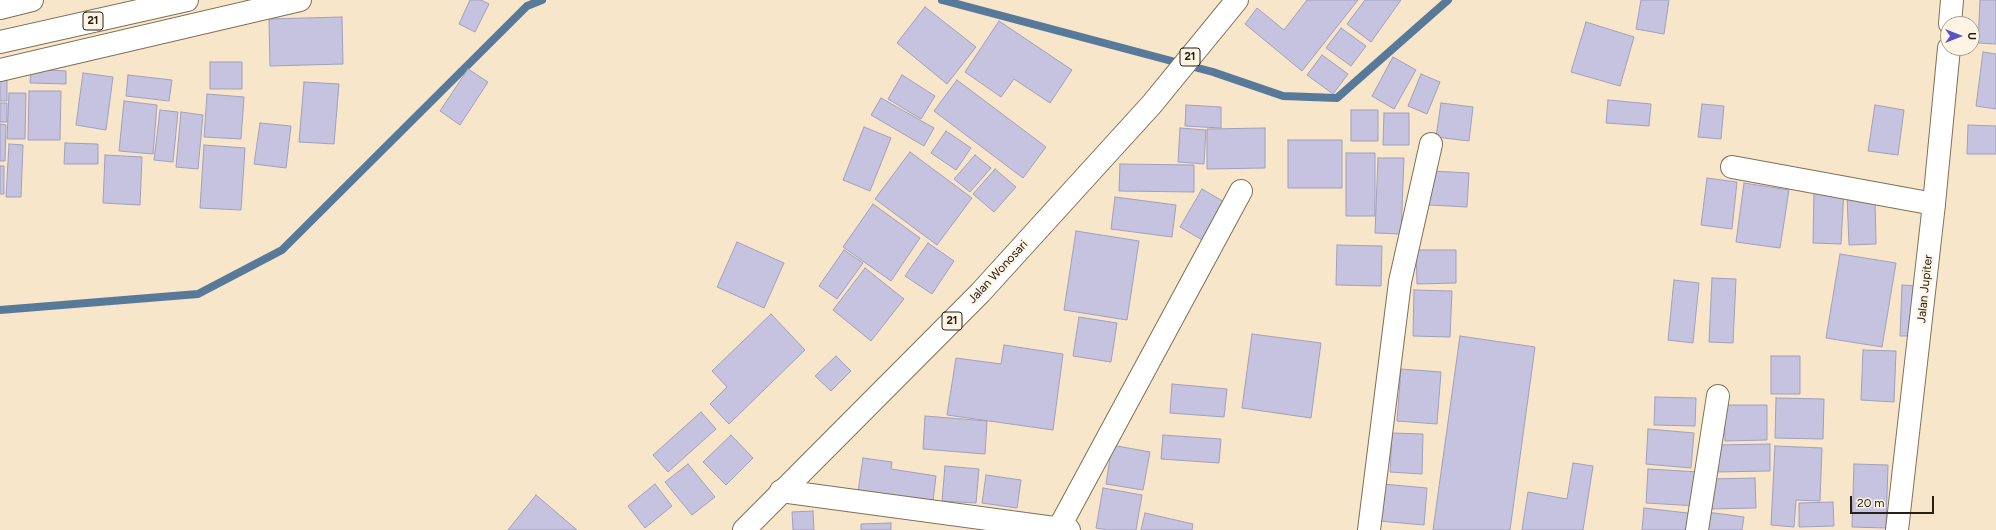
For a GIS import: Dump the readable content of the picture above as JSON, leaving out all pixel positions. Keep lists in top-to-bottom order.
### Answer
{
  "streets": {
    "main road": ["21", "Jalan Wonosari", "Jalan Jupiter"]
  },
  "scale_bar": "20 m",
  "north": "right"
}
